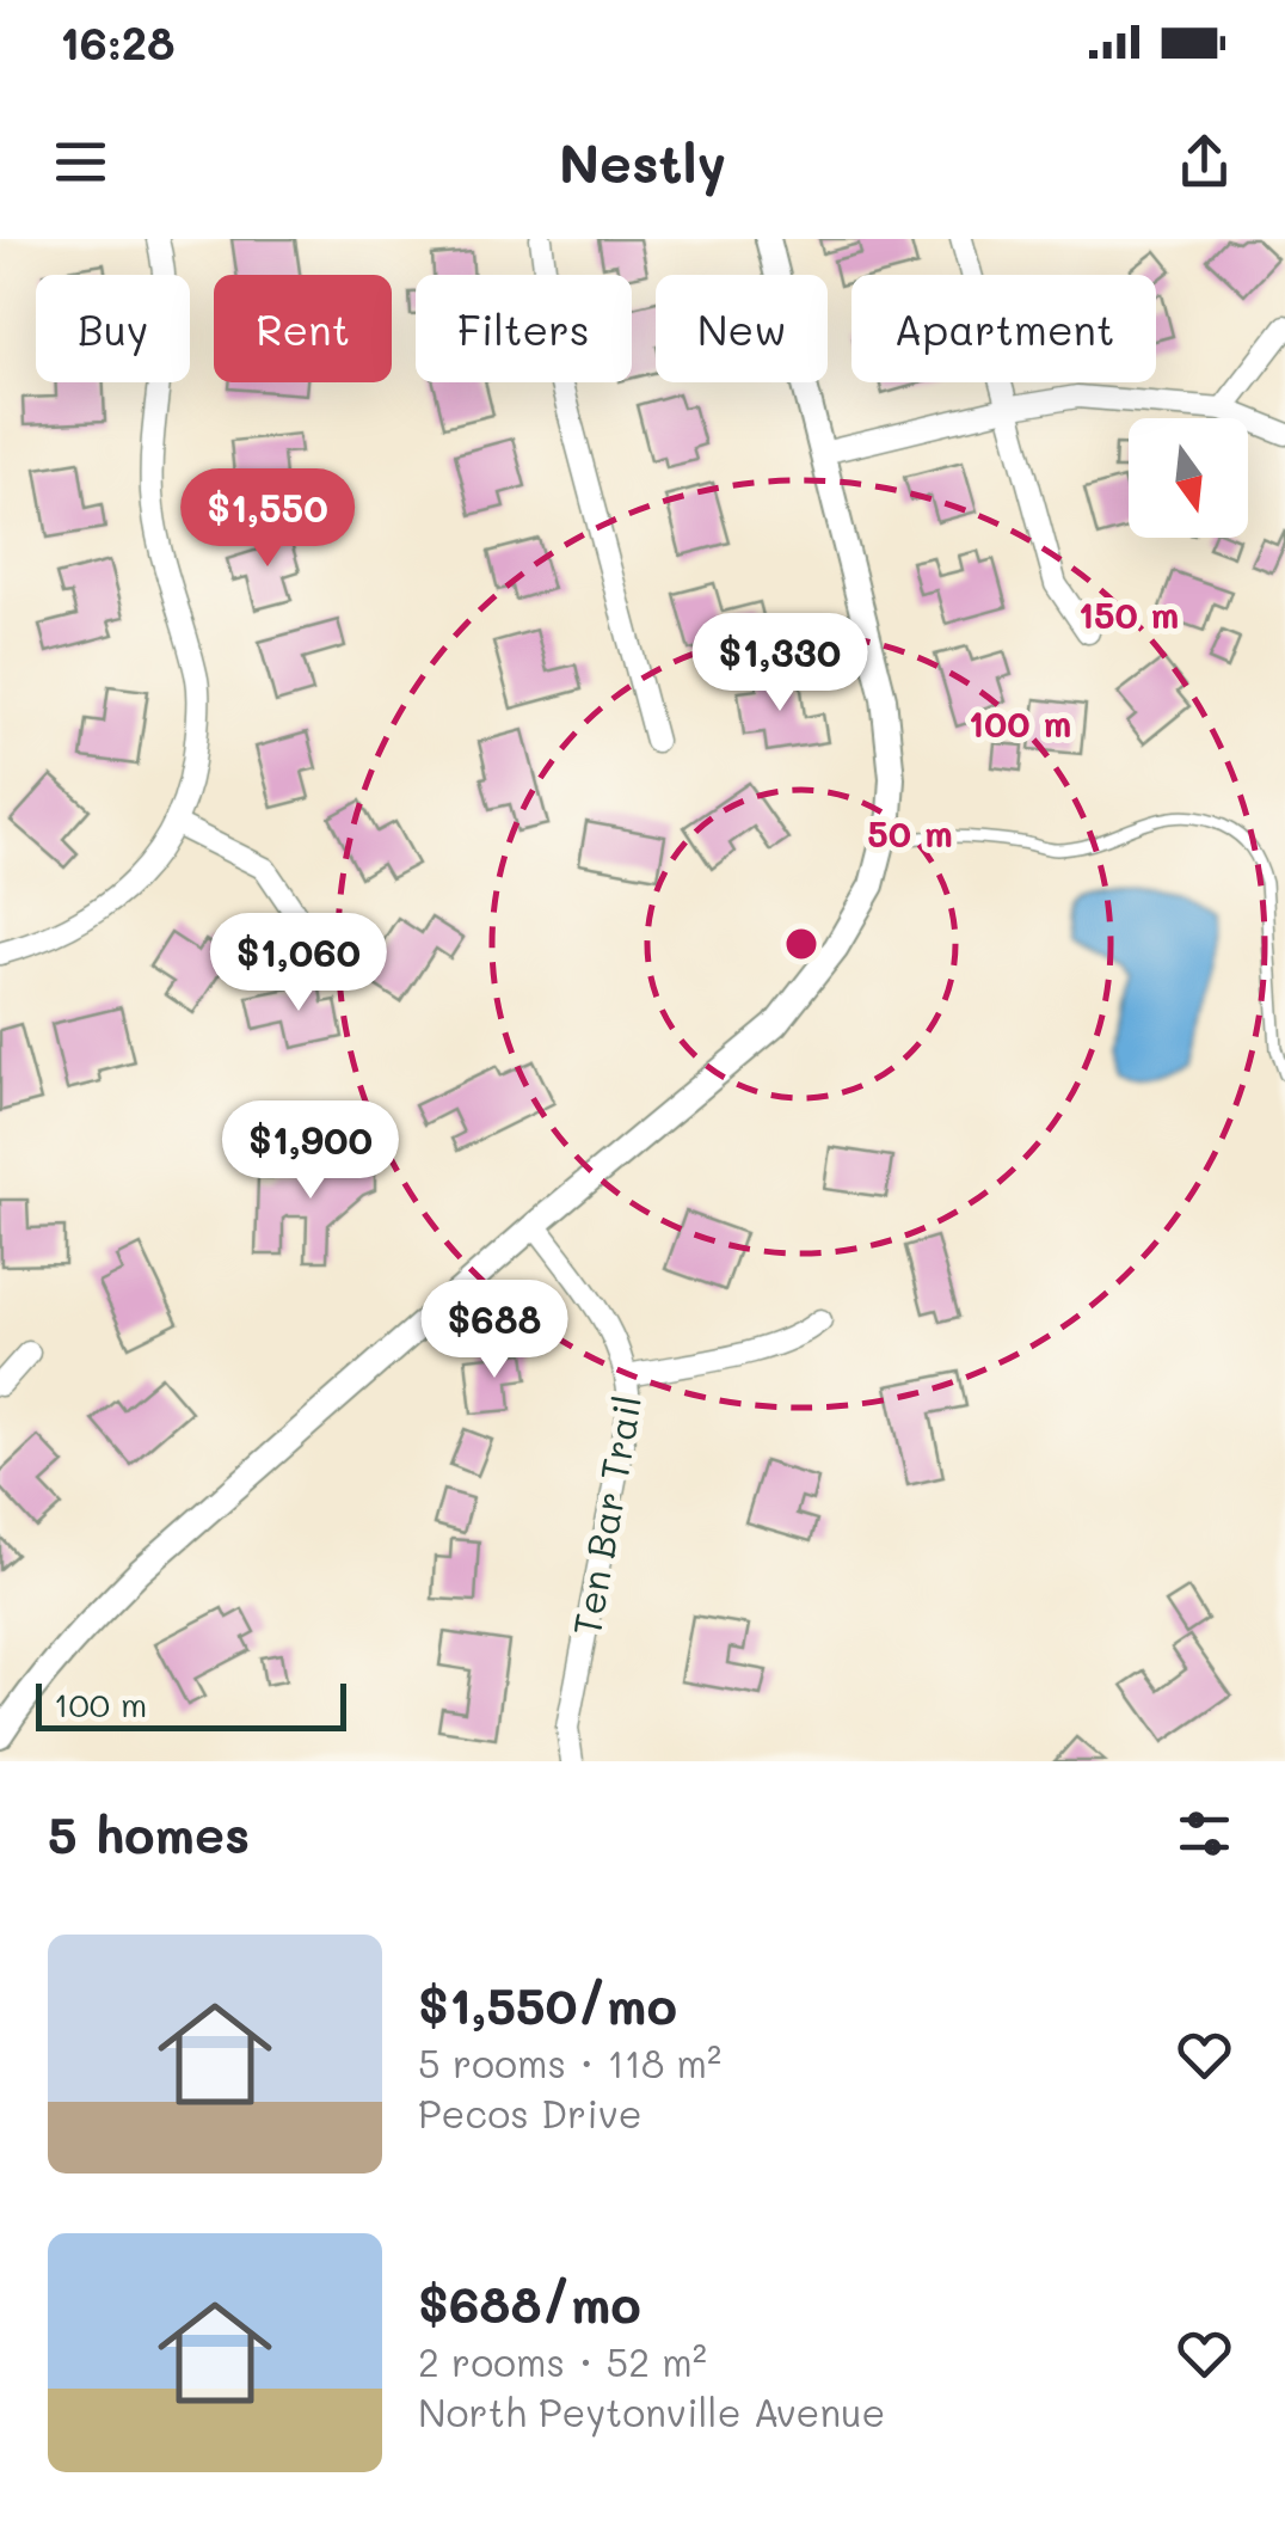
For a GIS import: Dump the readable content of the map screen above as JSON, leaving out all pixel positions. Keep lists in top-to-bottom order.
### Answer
{
  "streets": {
    "street": ["Ten Bar Trail"]
  },
  "scale_bar": "100 m",
  "north": "bottom",
  "page": {
    "status": "16:28",
    "header": "Nestly",
    "chip": [
      "Buy",
      "Rent",
      "Filters",
      "New",
      "Apartment"
    ],
    "price": [
      "$1,550",
      "$1,330",
      "$1,060",
      "$1,900",
      "$688"
    ],
    "scale": "100 m",
    "heading": "5 homes",
    "list": [
      {
        "name": "$1,550/mo",
        "note": "5 rooms · 118 m² · Pecos Drive"
      },
      {
        "name": "$688/mo",
        "note": "2 rooms · 52 m² · North Peytonville Avenue"
      }
    ]
  },
  "rings": ["150 m", "100 m", "50 m"]
}
